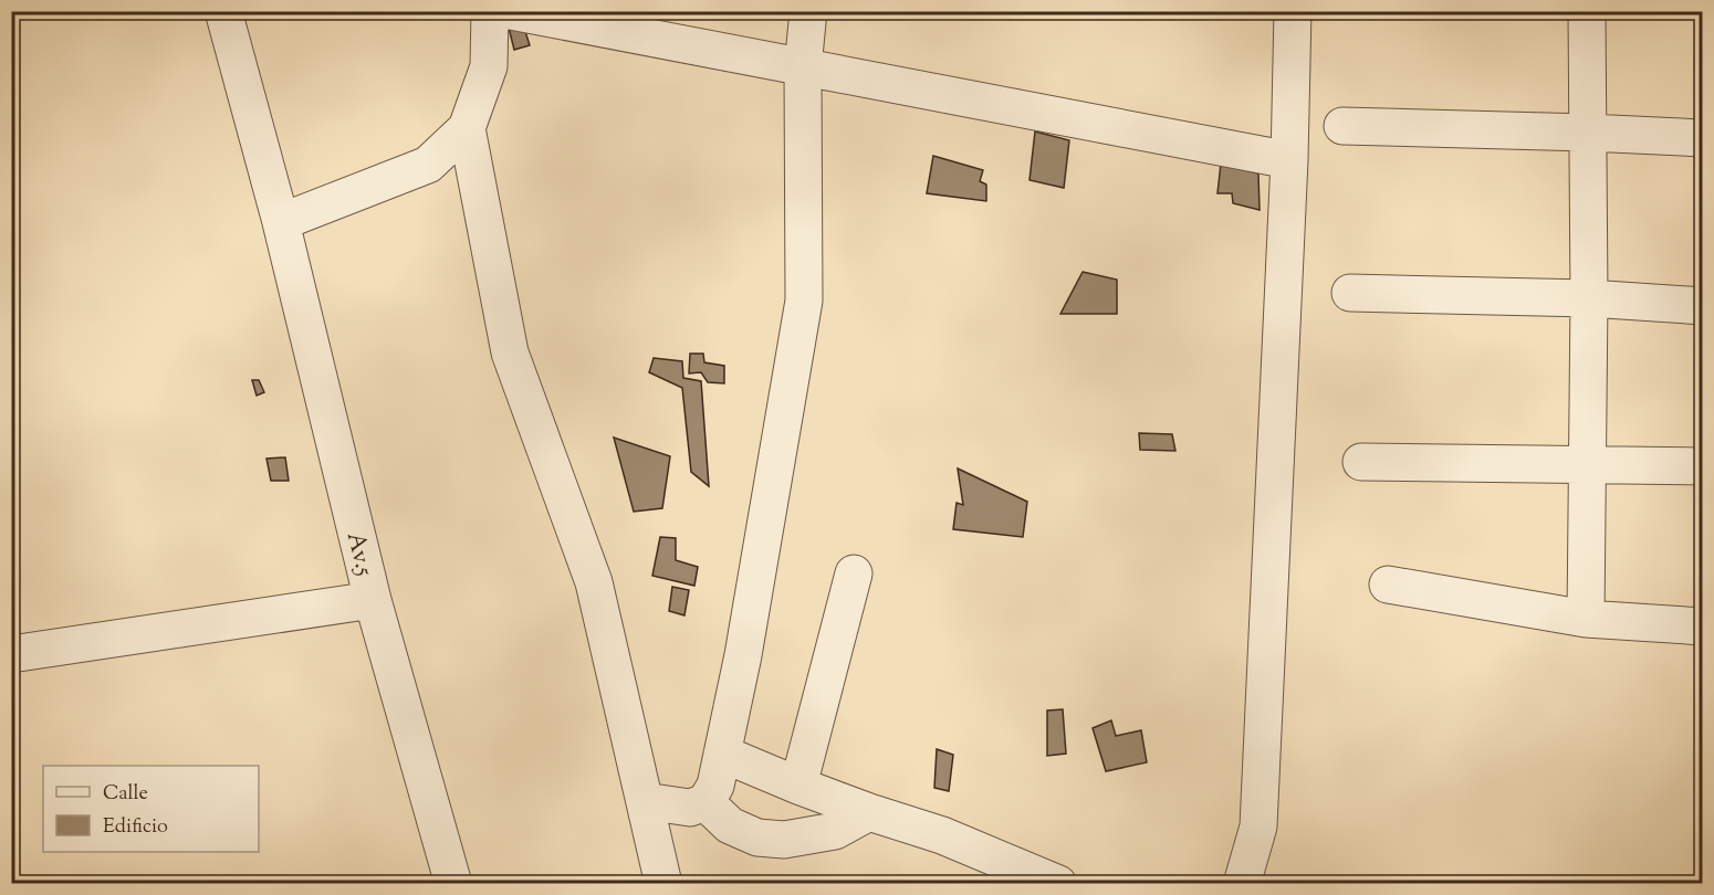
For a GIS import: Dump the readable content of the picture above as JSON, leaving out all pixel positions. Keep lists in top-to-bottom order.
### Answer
{
  "streets": {
    "street": ["Av.5"]
  },
  "legend": ["Calle", "Edificio"]
}
